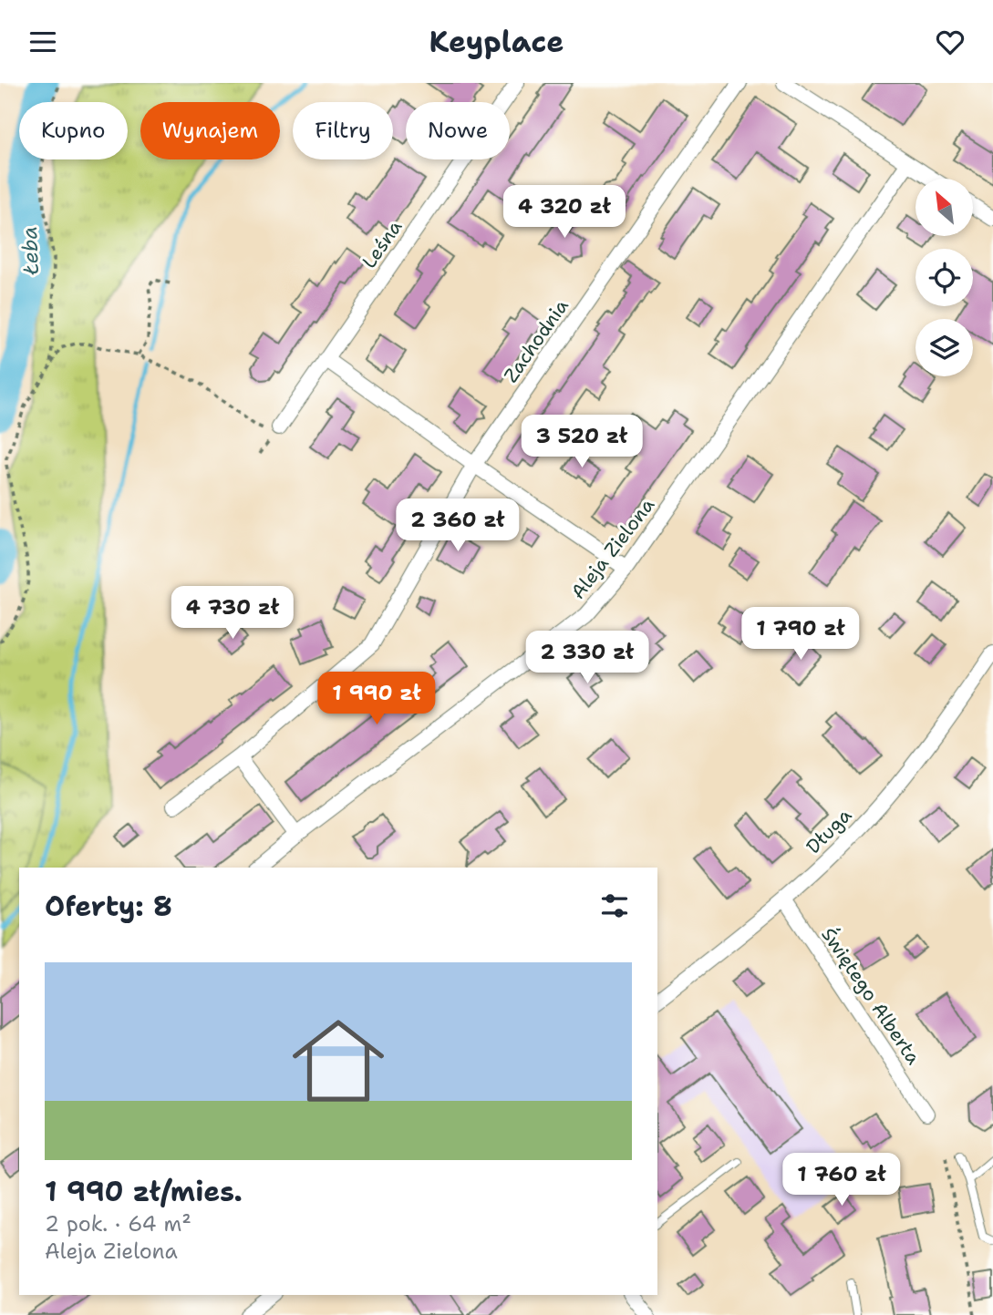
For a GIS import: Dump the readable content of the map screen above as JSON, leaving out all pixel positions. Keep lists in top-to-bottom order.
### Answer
{
  "streets": {
    "street": [
      "Leśna",
      "Zachodnia",
      "Aleja Zielona",
      "Długa",
      "Świętego Alberta"
    ]
  },
  "crossings": [
    ["Długa", "Świętego Alberta"]
  ],
  "water": ["Łeba"],
  "north": "top left",
  "page": {
    "header": "Keyplace",
    "chip": [
      "Kupno",
      "Wynajem",
      "Filtry",
      "Nowe"
    ],
    "price": [
      "4 320 zł",
      "3 520 zł",
      "2 360 zł",
      "4 730 zł",
      "1 790 zł",
      "2 330 zł",
      "1 990 zł",
      "1 760 zł"
    ],
    "heading": "Oferty: 8",
    "list": [
      {
        "name": "1 990 zł/mies.",
        "note": "2 pok. · 64 m² · Aleja Zielona"
      }
    ]
  }
}
